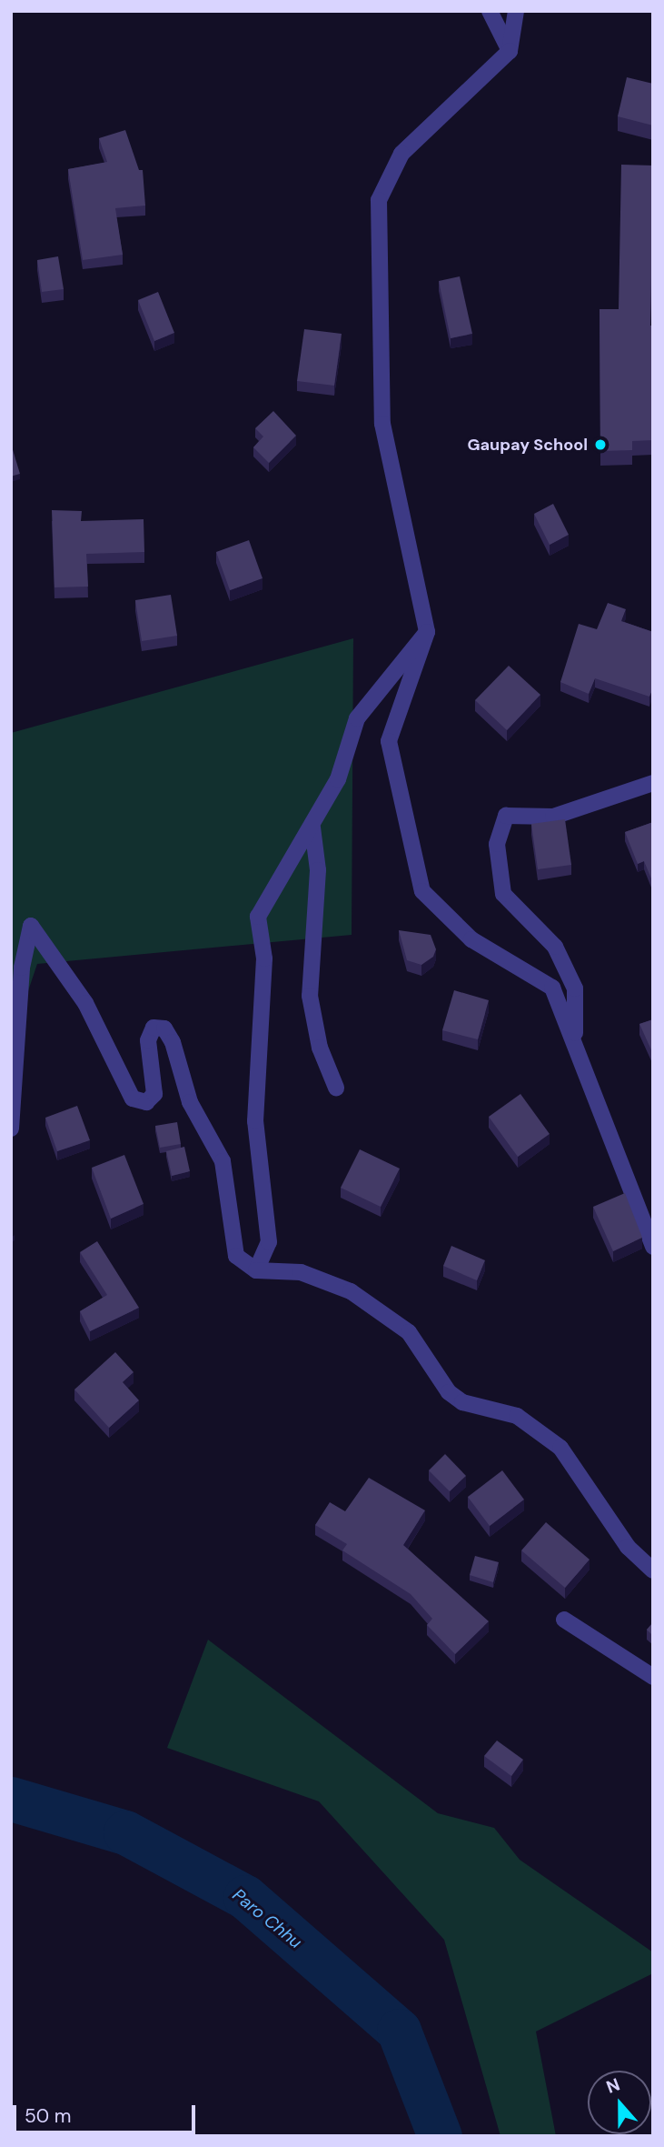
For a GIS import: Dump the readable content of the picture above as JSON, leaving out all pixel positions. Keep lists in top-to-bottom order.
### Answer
{
  "water": ["Paro Chhu"],
  "places": ["Gaupay School"],
  "scale_bar": "50 m",
  "north": "top"
}
